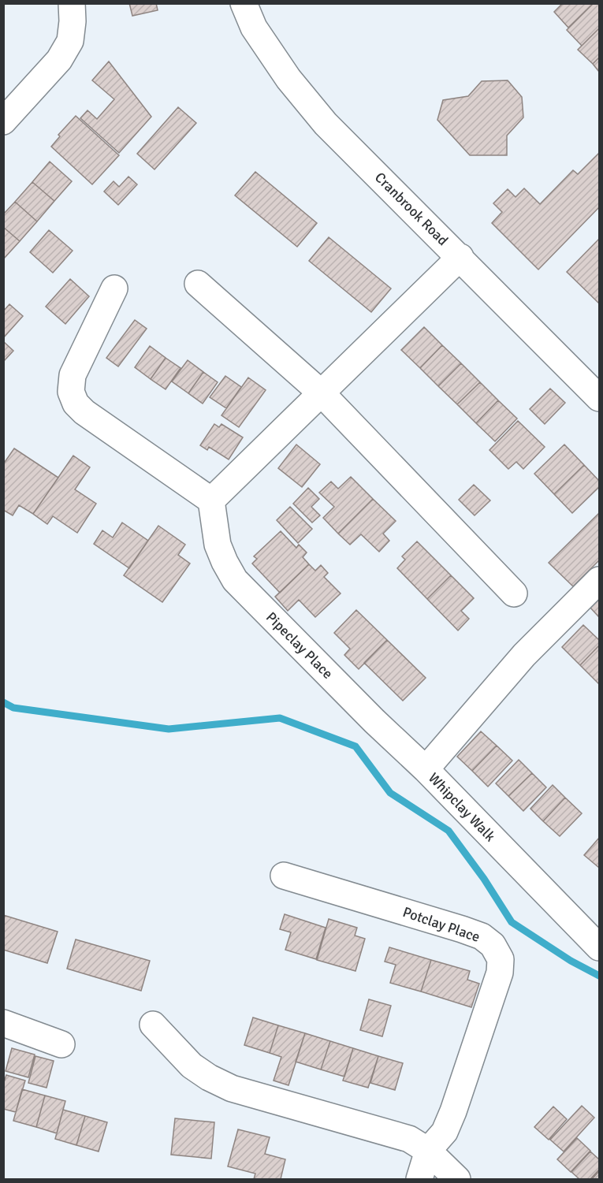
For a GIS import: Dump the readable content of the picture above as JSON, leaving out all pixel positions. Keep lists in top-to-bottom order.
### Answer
{
  "streets": {
    "street": [
      "Cranbrook Road",
      "Pipeclay Place",
      "Whipclay Walk",
      "Potclay Place"
    ]
  },
  "crossings": [
    ["Pipeclay Place", "Whipclay Walk"]
  ]
}
